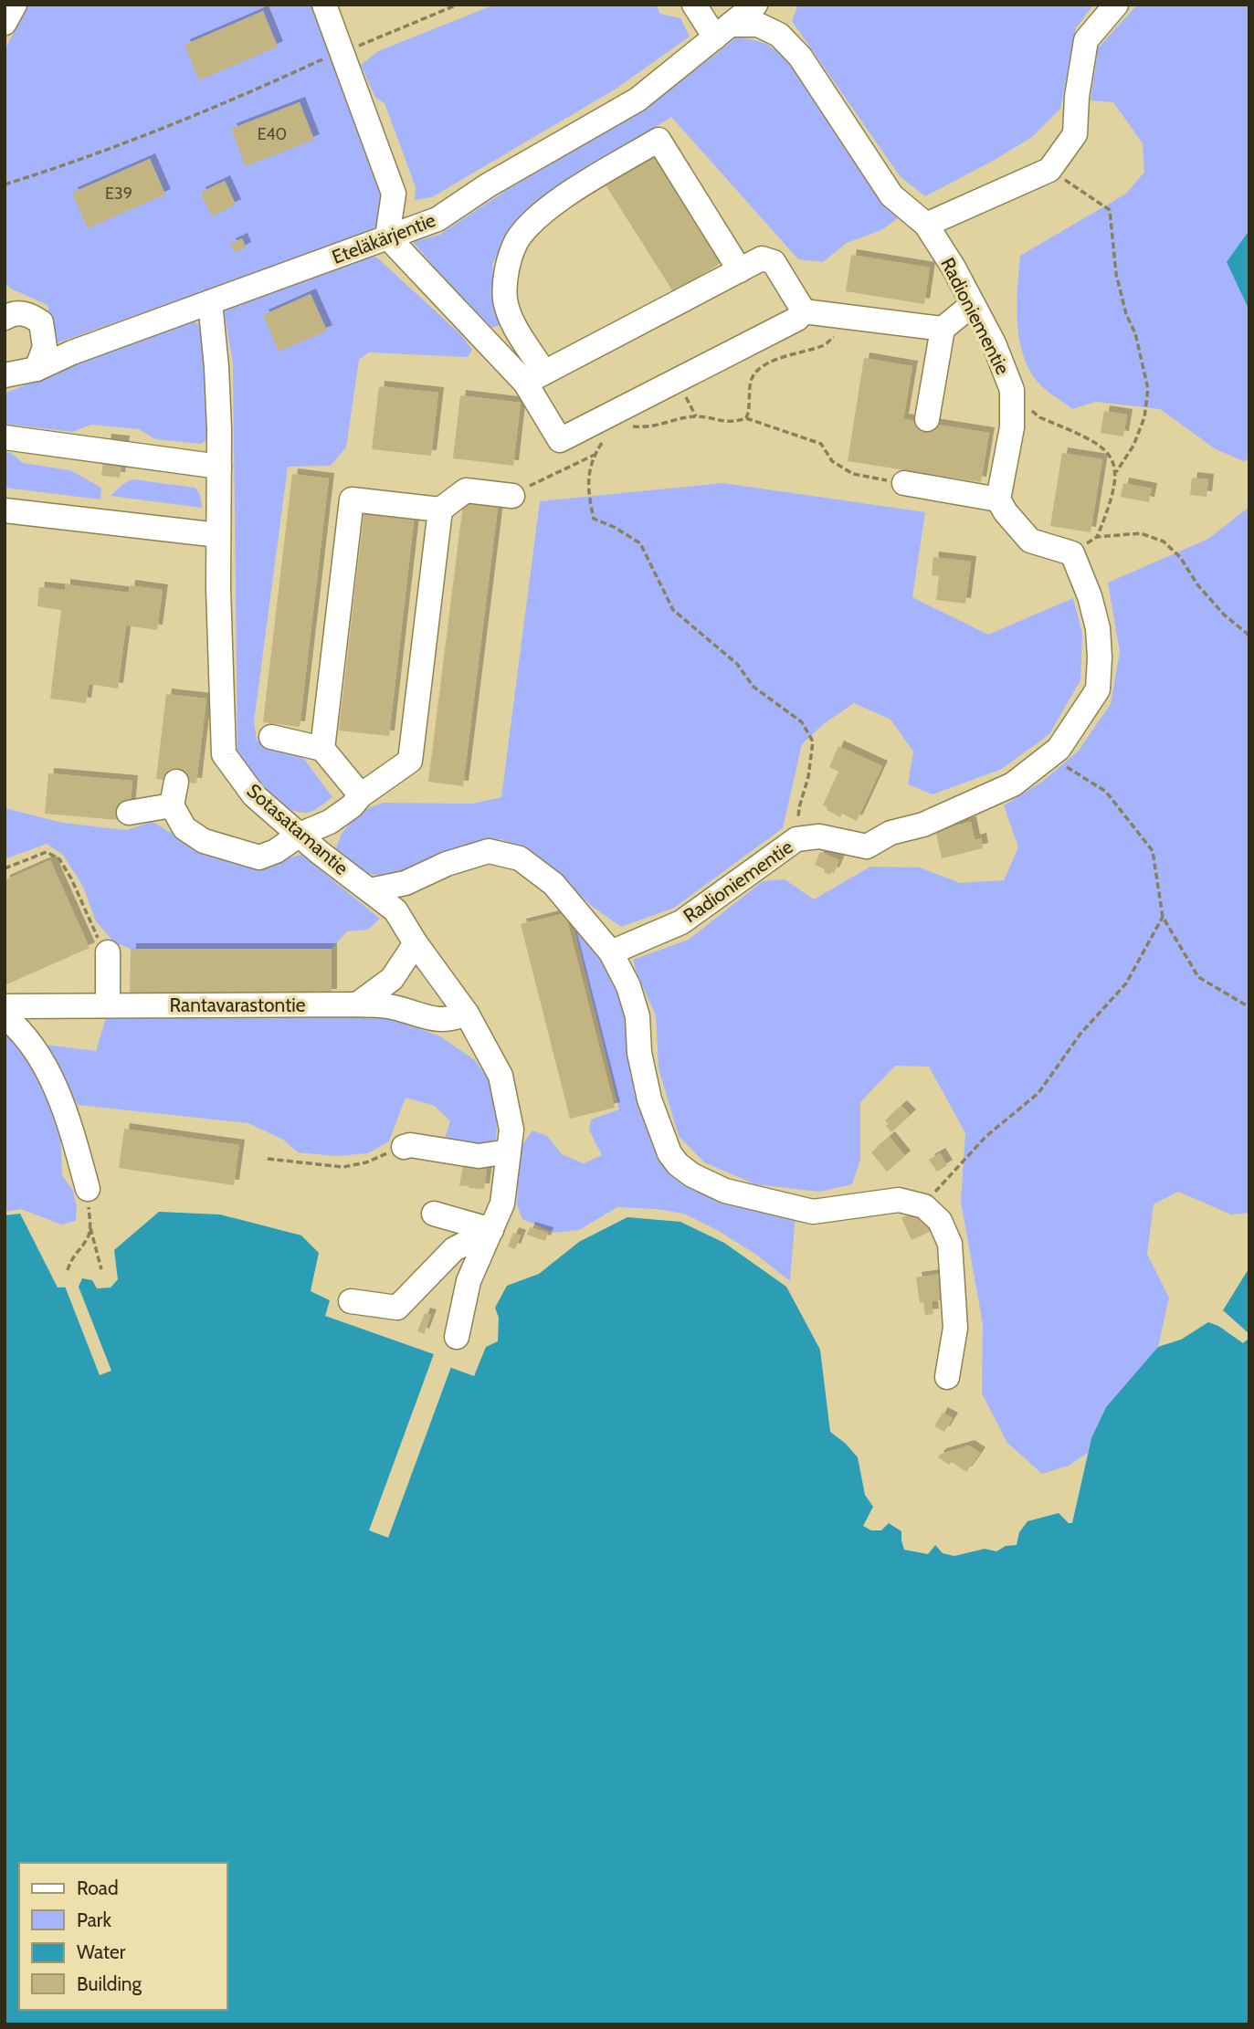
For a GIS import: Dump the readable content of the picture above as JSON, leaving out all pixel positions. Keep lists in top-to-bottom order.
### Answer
{
  "streets": {
    "street": [
      "Eteläkärjentie",
      "Radioniementie",
      "Sotasatamantie",
      "Rantavarastontie"
    ]
  },
  "crossings": [
    ["Eteläkärjentie", "Radioniementie"],
    ["Eteläkärjentie", "Sotasatamantie"],
    ["Sotasatamantie", "Rantavarastontie"]
  ],
  "house_numbers": ["E40", "E39"],
  "legend": [
    "Road",
    "Park",
    "Water",
    "Building"
  ]
}
